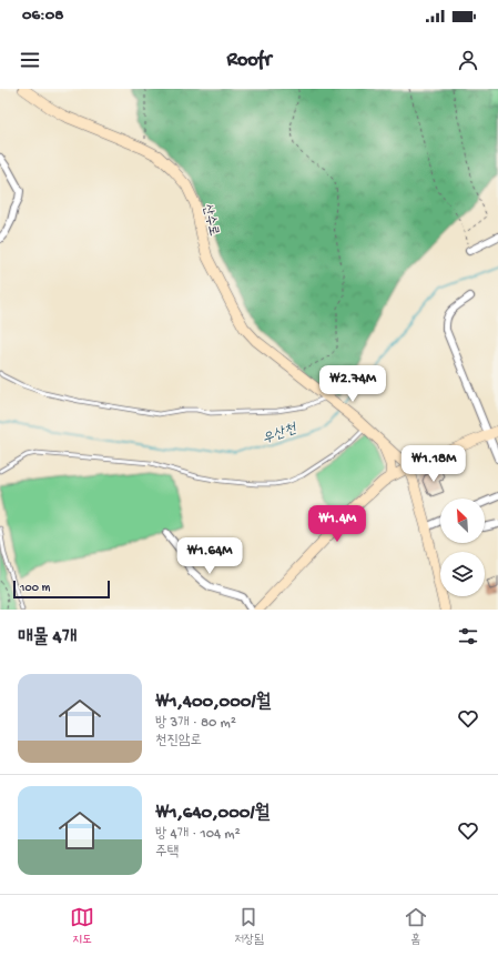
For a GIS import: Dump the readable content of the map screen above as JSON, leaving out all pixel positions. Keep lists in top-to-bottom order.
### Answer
{
  "streets": {
    "main road": ["산수로"]
  },
  "water": ["우산천"],
  "scale_bar": "100 m",
  "north": "top left",
  "page": {
    "status": "06:08",
    "header": "Roofr",
    "price": [
      "₩2.74M",
      "₩1.18M",
      "₩1.4M",
      "₩1.64M"
    ],
    "scale": "100 m",
    "heading": "매물 4개",
    "list": [
      {
        "name": "₩1,400,000/월",
        "note": "방 3개 · 80 m² · 천진암로"
      },
      {
        "name": "₩1,640,000/월",
        "note": "방 4개 · 104 m² · 주택"
      }
    ],
    "tabs": ["지도", "저장됨", "홈"]
  }
}
